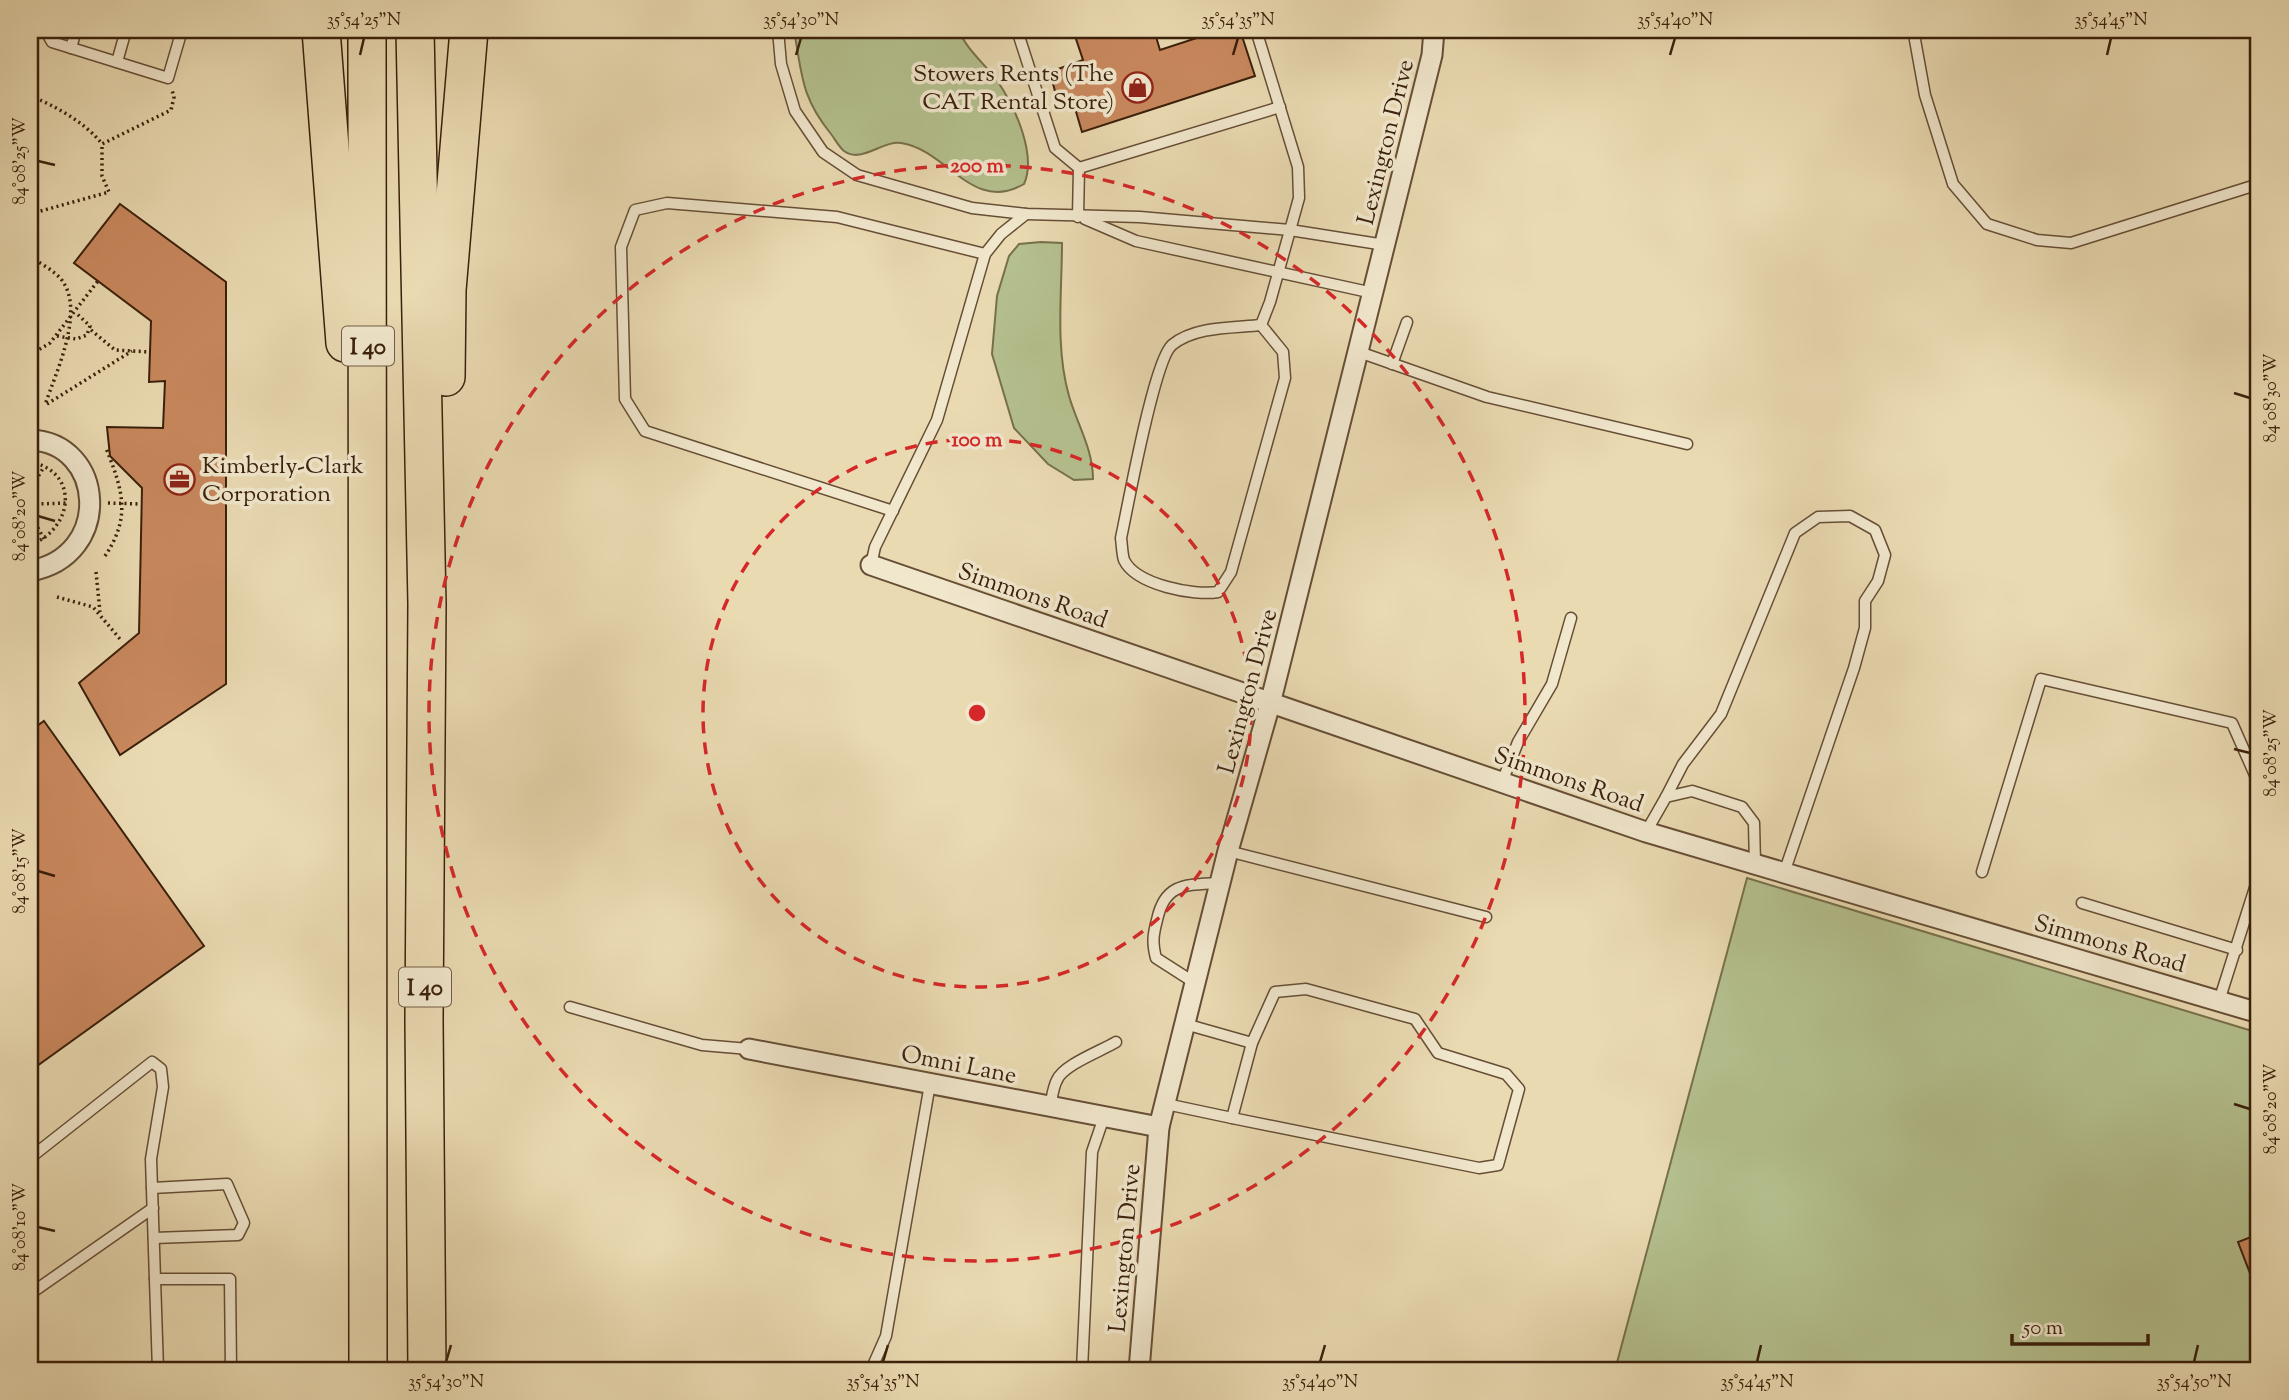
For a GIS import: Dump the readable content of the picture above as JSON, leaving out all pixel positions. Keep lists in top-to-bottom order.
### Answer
{
  "streets": {
    "highway": ["I 40"],
    "street": ["Lexington Drive", "Simmons Road", "Omni Lane"]
  },
  "crossings": [
    ["Lexington Drive", "Simmons Road"],
    ["Lexington Drive", "Omni Lane"]
  ],
  "places": {
    "shop": ["Stowers Rents (The CAT Rental Store)"],
    "office": ["Kimberly-Clark Corporation"]
  },
  "scale_bar": "50 m",
  "coordinates": [
    "35°54'25\"N",
    "35°54'30\"N",
    "35°54'35\"N",
    "35°54'40\"N",
    "35°54'45\"N",
    "84°08'25\"W",
    "84°08'30\"W",
    "84°08'20\"W",
    "84°08'15\"W",
    "84°08'10\"W",
    "35°54'50\"N"
  ],
  "rings": ["200 m", "100 m"]
}
